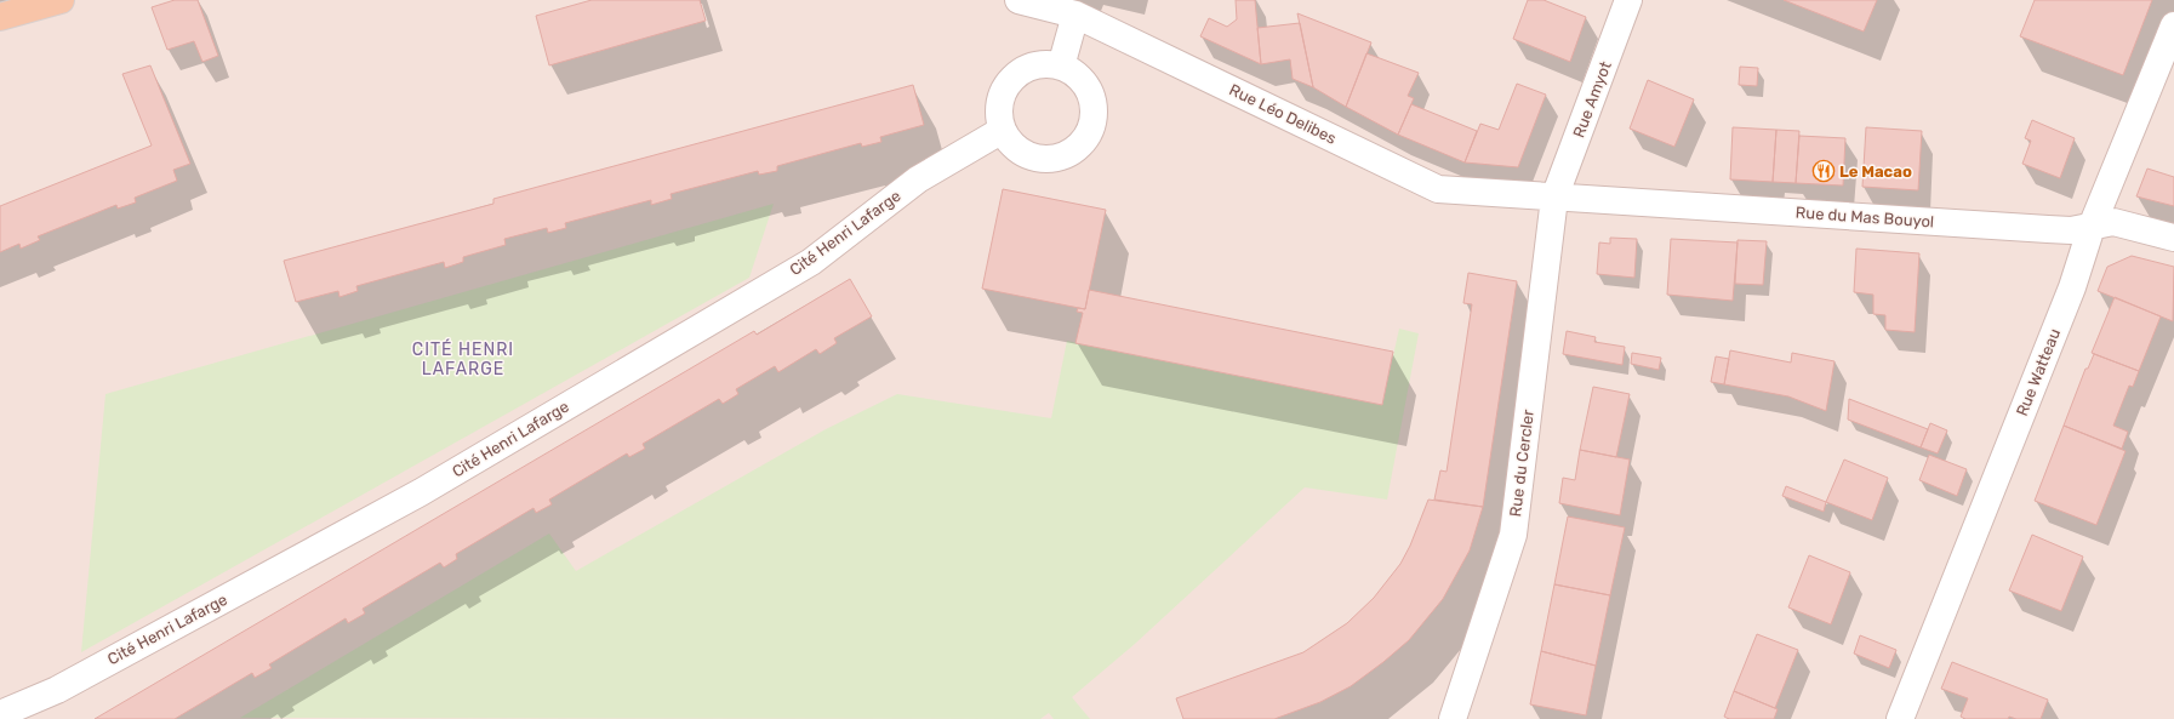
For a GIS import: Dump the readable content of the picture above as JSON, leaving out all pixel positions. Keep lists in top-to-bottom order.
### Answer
{
  "streets": {
    "street": [
      "Rue Amyot",
      "Rue Léo Delibes",
      "Rue du Mas Bouyol",
      "Cité Henri Lafarge",
      "Rue Watteau",
      "Rue du Cercler"
    ]
  },
  "crossings": [
    ["Rue Amyot", "Rue Léo Delibes"],
    ["Rue Amyot", "Rue du Mas Bouyol"],
    ["Rue Amyot", "Rue du Cercler"],
    ["Rue Léo Delibes", "Rue du Mas Bouyol"],
    ["Rue Léo Delibes", "Rue du Cercler"],
    ["Rue du Mas Bouyol", "Rue Watteau"],
    ["Rue du Mas Bouyol", "Rue du Cercler"]
  ],
  "districts": ["CITÉ HENRI LAFARGE"],
  "places": {
    "restaurant": ["Le Macao"]
  }
}
